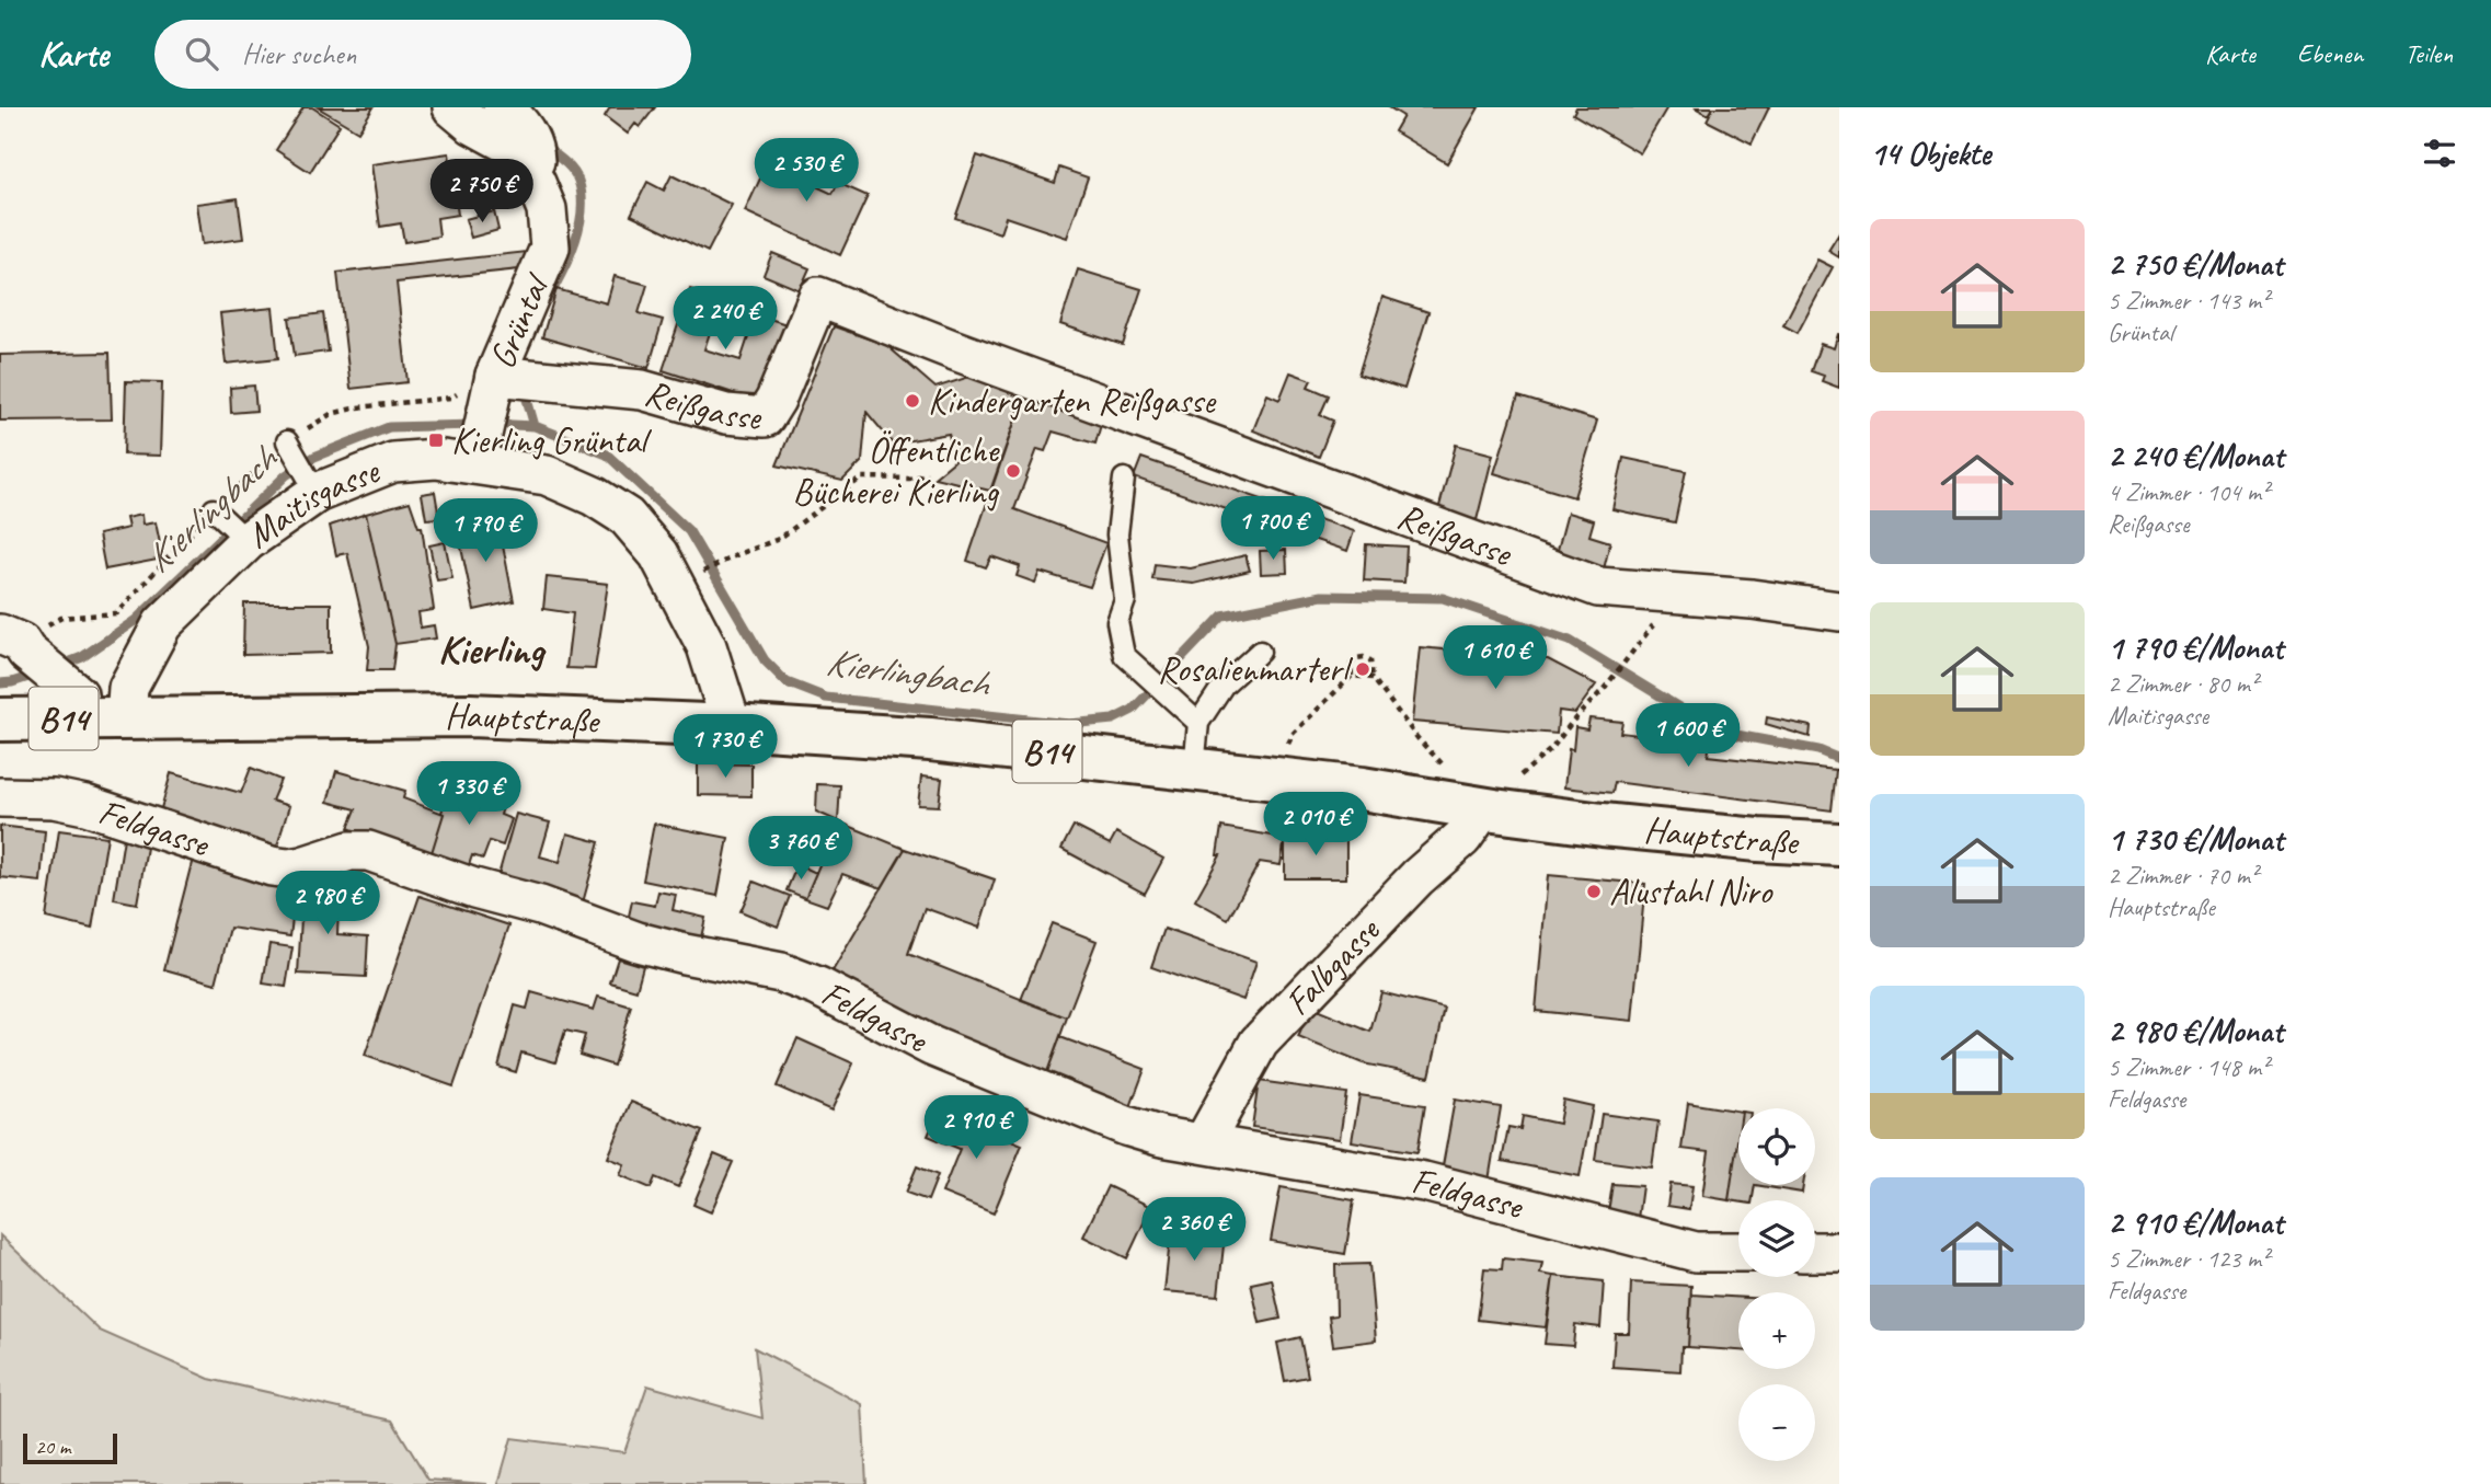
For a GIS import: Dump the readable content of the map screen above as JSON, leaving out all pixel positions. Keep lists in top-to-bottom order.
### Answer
{
  "streets": {
    "main road": ["B14", "Hauptstraße"],
    "street": [
      "Grüntal",
      "Reißgasse",
      "Maitisgasse",
      "Feldgasse",
      "Falbgasse"
    ]
  },
  "crossings": [
    ["Grüntal", "Reißgasse"],
    ["Grüntal", "Maitisgasse"],
    ["Maitisgasse", "Hauptstraße"],
    ["Hauptstraße", "Falbgasse"],
    ["Feldgasse", "Falbgasse"]
  ],
  "districts": ["Kierling"],
  "water": ["Kierlingbach"],
  "places": {
    "other": [
      "Kindergarten Reißgasse",
      "Öffentliche Bücherei Kierling",
      "Rosalienmarterl",
      "Alustahl Niro"
    ],
    "transit": ["Kierling Grüntal"]
  },
  "scale_bar": "20 m",
  "page": {
    "header": "Karte",
    "search": "Hier suchen",
    "nav": ["Karte", "Ebenen", "Teilen"],
    "heading": "14 Objekte",
    "price": [
      "2 530 €",
      "2 750 €",
      "2 240 €",
      "1 700 €",
      "1 790 €",
      "1 610 €",
      "1 600 €",
      "1 730 €",
      "1 330 €",
      "2 010 €",
      "3 760 €",
      "2 980 €",
      "2 910 €",
      "2 360 €"
    ],
    "list": [
      {
        "name": "2 750 €/Monat",
        "note": "5 Zimmer · 143 m² · Grüntal"
      },
      {
        "name": "2 240 €/Monat",
        "note": "4 Zimmer · 104 m² · Reißgasse"
      },
      {
        "name": "1 790 €/Monat",
        "note": "2 Zimmer · 80 m² · Maitisgasse"
      },
      {
        "name": "1 730 €/Monat",
        "note": "2 Zimmer · 70 m² · Hauptstraße"
      },
      {
        "name": "2 980 €/Monat",
        "note": "5 Zimmer · 148 m² · Feldgasse"
      },
      {
        "name": "2 910 €/Monat",
        "note": "5 Zimmer · 123 m² · Feldgasse"
      }
    ],
    "map_buttons": ["+", "−"],
    "scale": "20 m"
  }
}
